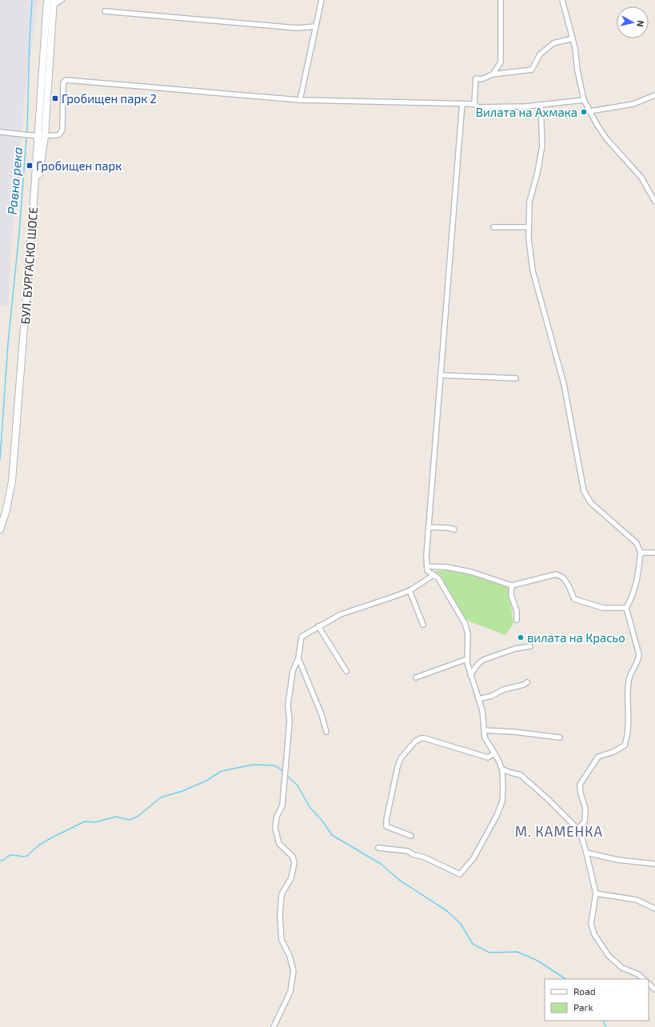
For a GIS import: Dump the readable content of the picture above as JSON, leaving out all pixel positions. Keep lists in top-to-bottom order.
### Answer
{
  "streets": {
    "main road": ["БУЛ. БУРГАСКО ШОСЕ"]
  },
  "districts": ["М. КАМЕНКА"],
  "water": ["Равна река"],
  "places": {
    "transit": ["Гробищен парк 2", "Гробищен парк"],
    "other": ["Вилата на Ахмака", "вилата на Красьо"]
  },
  "legend": ["Road", "Park"],
  "north": "right"
}
